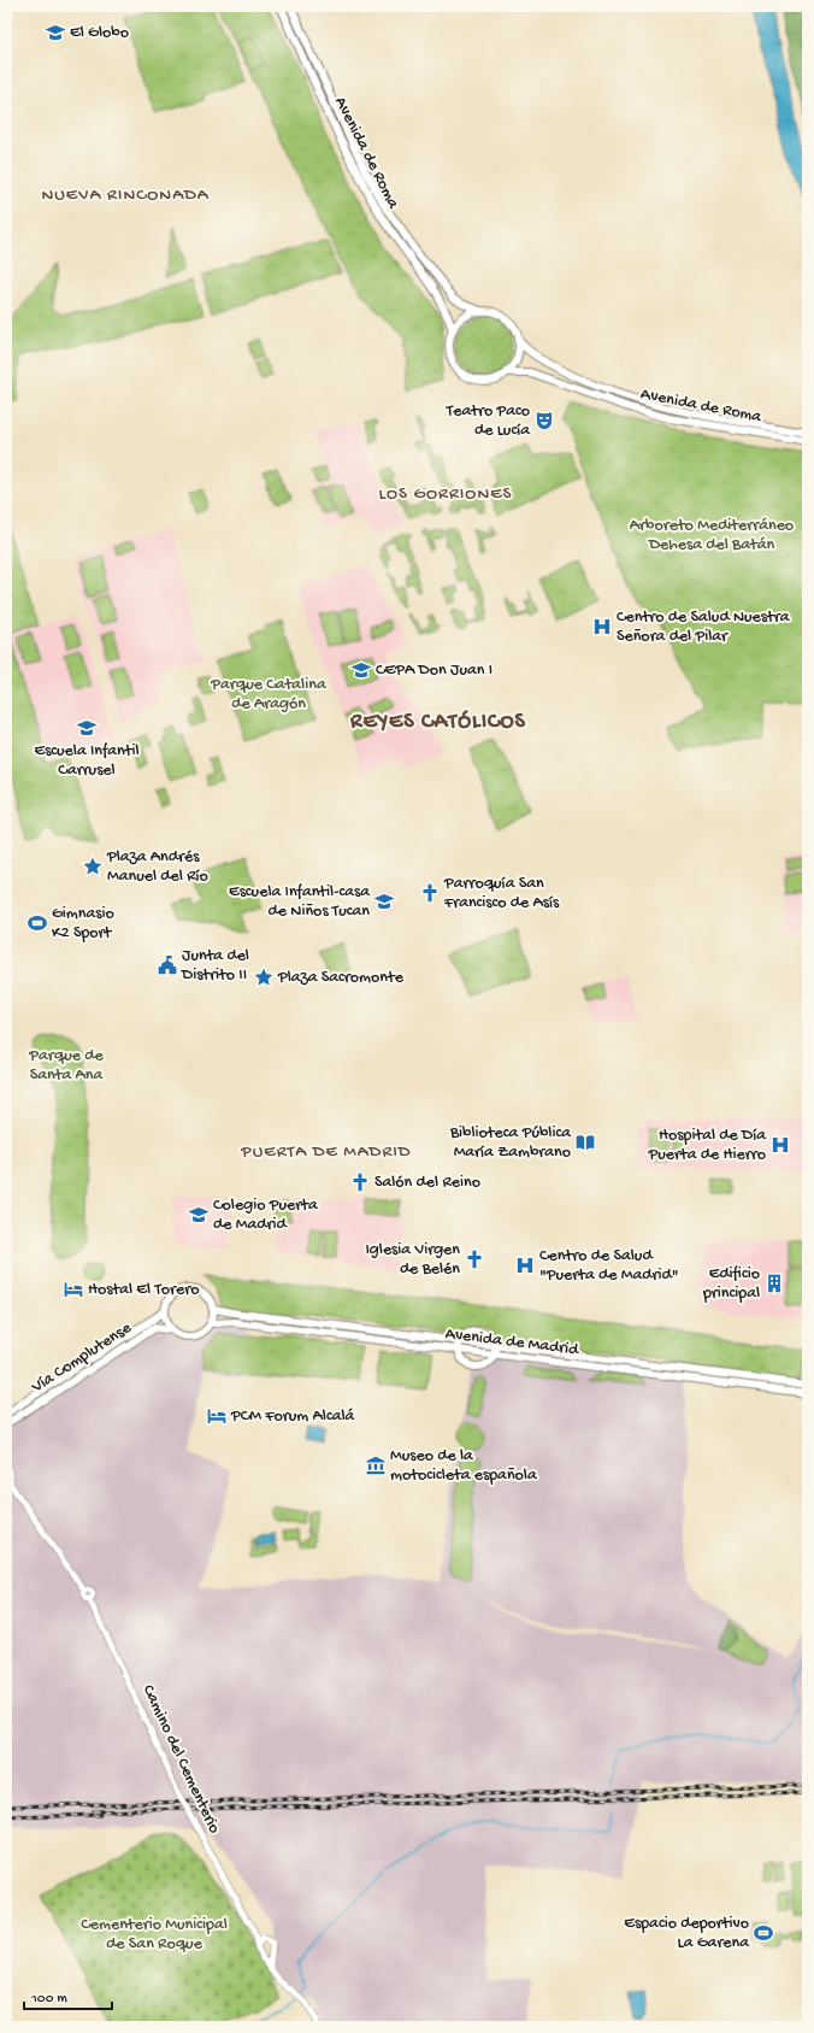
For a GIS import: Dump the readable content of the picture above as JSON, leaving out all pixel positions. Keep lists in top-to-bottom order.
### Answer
{
  "streets": {
    "main road": ["Avenida de Roma", "Avenida de Madrid", "Vía Complutense"],
    "street": ["Camino del Cementerio"]
  },
  "crossings": [
    ["Avenida de Madrid", "Vía Complutense"]
  ],
  "districts": [
    "NUEVA RINCONADA",
    "LOS GORRIONES",
    "REYES CATÓLICOS",
    "PUERTA DE MADRID"
  ],
  "parks": [
    "Arboreto Mediterráneo Dehesa del Batán",
    "Parque Catalina de Aragón",
    "Parque de Santa Ana",
    "Cementerio Municipal de San Roque"
  ],
  "places": {
    "school or university": [
      "El Globo",
      "CEPA Don Juan I",
      "Escuela Infantil Carrusel",
      "Escuela Infantil-casa de Niños Tucan",
      "Colegio Puerta de Madrid"
    ],
    "theatre": ["Teatro Paco de Lucía"],
    "hospital": ["Centro de Salud Nuestra Señora del Pilar", "Hospital de Día Puerta de Hierro", "Centro de Salud \"Puerta de Madrid\""],
    "place": ["Plaza Andrés Manuel del Río", "Plaza Sacromonte"],
    "church": ["Parroquía San Francisco de Asís", "Salón del Reino", "Iglesia Virgen de Belén"],
    "sports": ["Gimnasio K2 Sport", "Espacio deportivo La Garena"],
    "public building": ["Junta del Distrito II"],
    "library": ["Biblioteca Pública María Zambrano"],
    "building": ["Edificio principal"],
    "hotel": ["Hostal El Torero", "PCM Forum Alcalá"],
    "museum": ["Museo de la motocicleta española"]
  },
  "scale_bar": "100 m"
}
